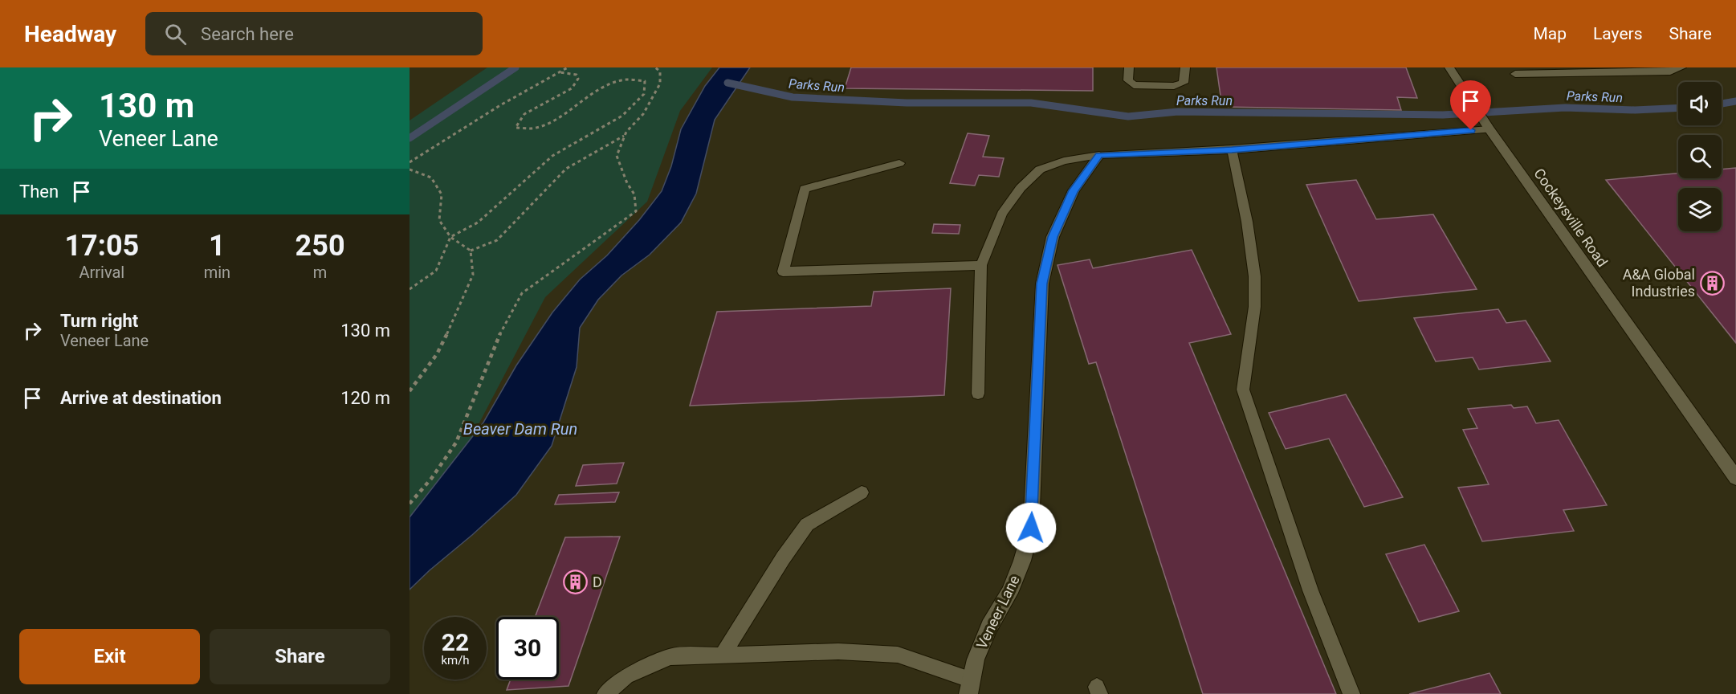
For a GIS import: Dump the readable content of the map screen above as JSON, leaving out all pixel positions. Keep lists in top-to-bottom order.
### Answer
{
  "streets": {
    "street": ["Cockeysville Road", "Veneer Lane"]
  },
  "water": ["Parks Run", "Beaver Dam Run"],
  "places": {
    "building": ["A&A Global Industries", "D"]
  },
  "page": {
    "header": "Headway",
    "search": "Search here",
    "nav": ["Map", "Layers", "Share"],
    "turn": ["130 m", "Veneer Lane"],
    "then": "Then",
    "eta": [
      "17:05",
      "Arrival",
      "1",
      "min",
      "250",
      "m"
    ],
    "list": [
      {
        "name": "Turn right",
        "note": "Veneer Lane",
        "value": "130 m"
      },
      {
        "name": "Arrive at destination",
        "value": "120 m"
      }
    ],
    "speed": "22 km/h",
    "limit": "30",
    "buttons": ["Exit", "Share"]
  }
}
